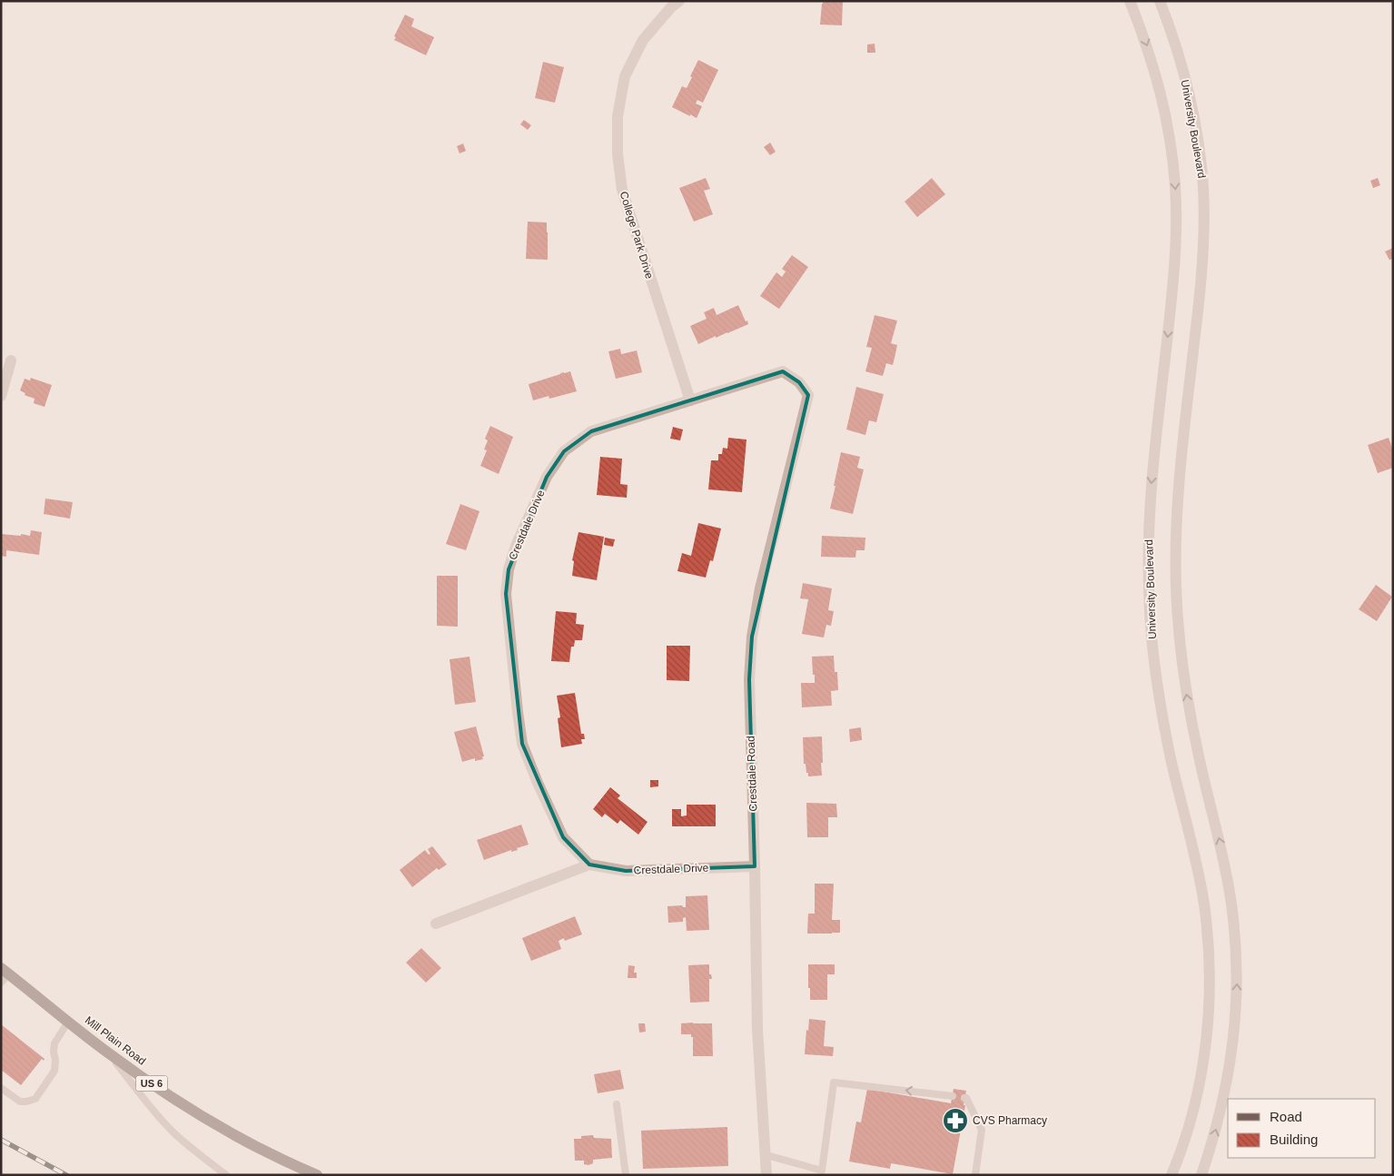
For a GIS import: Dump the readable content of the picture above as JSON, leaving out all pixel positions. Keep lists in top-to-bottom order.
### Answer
{
  "streets": {
    "main road": ["Mill Plain Road", "US 6"],
    "street": [
      "University Boulevard",
      "College Park Drive",
      "Crestdale Drive",
      "Crestdale Road"
    ]
  },
  "crossings": [
    ["College Park Drive", "Crestdale Drive"],
    ["Crestdale Drive", "Crestdale Road"]
  ],
  "places": {
    "pharmacy": ["CVS Pharmacy"]
  },
  "legend": ["Road", "Building"]
}
